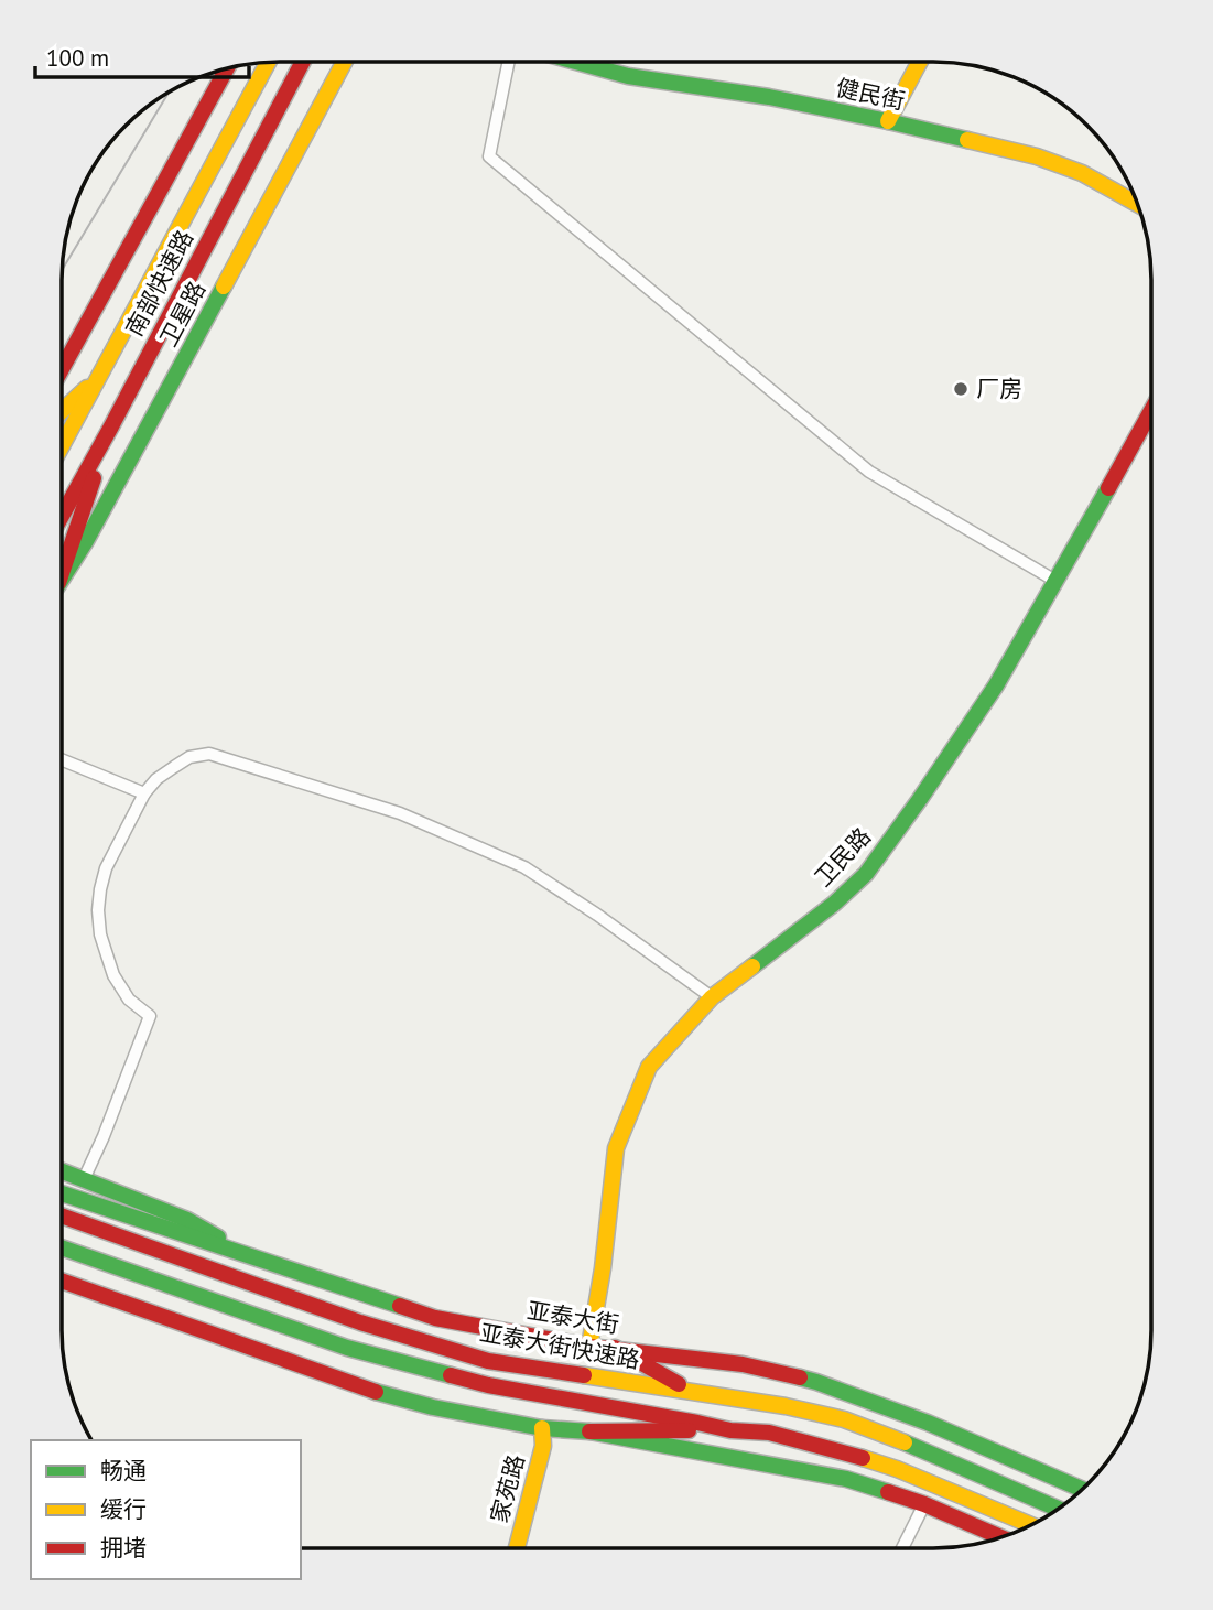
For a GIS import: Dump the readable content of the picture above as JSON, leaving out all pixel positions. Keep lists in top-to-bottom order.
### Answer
{
  "streets": {
    "main road": [
      "健民街",
      "南部快速路",
      "卫星路",
      "卫民路",
      "亚泰大街",
      "亚泰大街快速路",
      "家苑路"
    ]
  },
  "crossings": [
    ["卫民路", "亚泰大街"]
  ],
  "places": ["厂房"],
  "legend": ["畅通", "缓行", "拥堵"],
  "scale_bar": "100 m"
}
